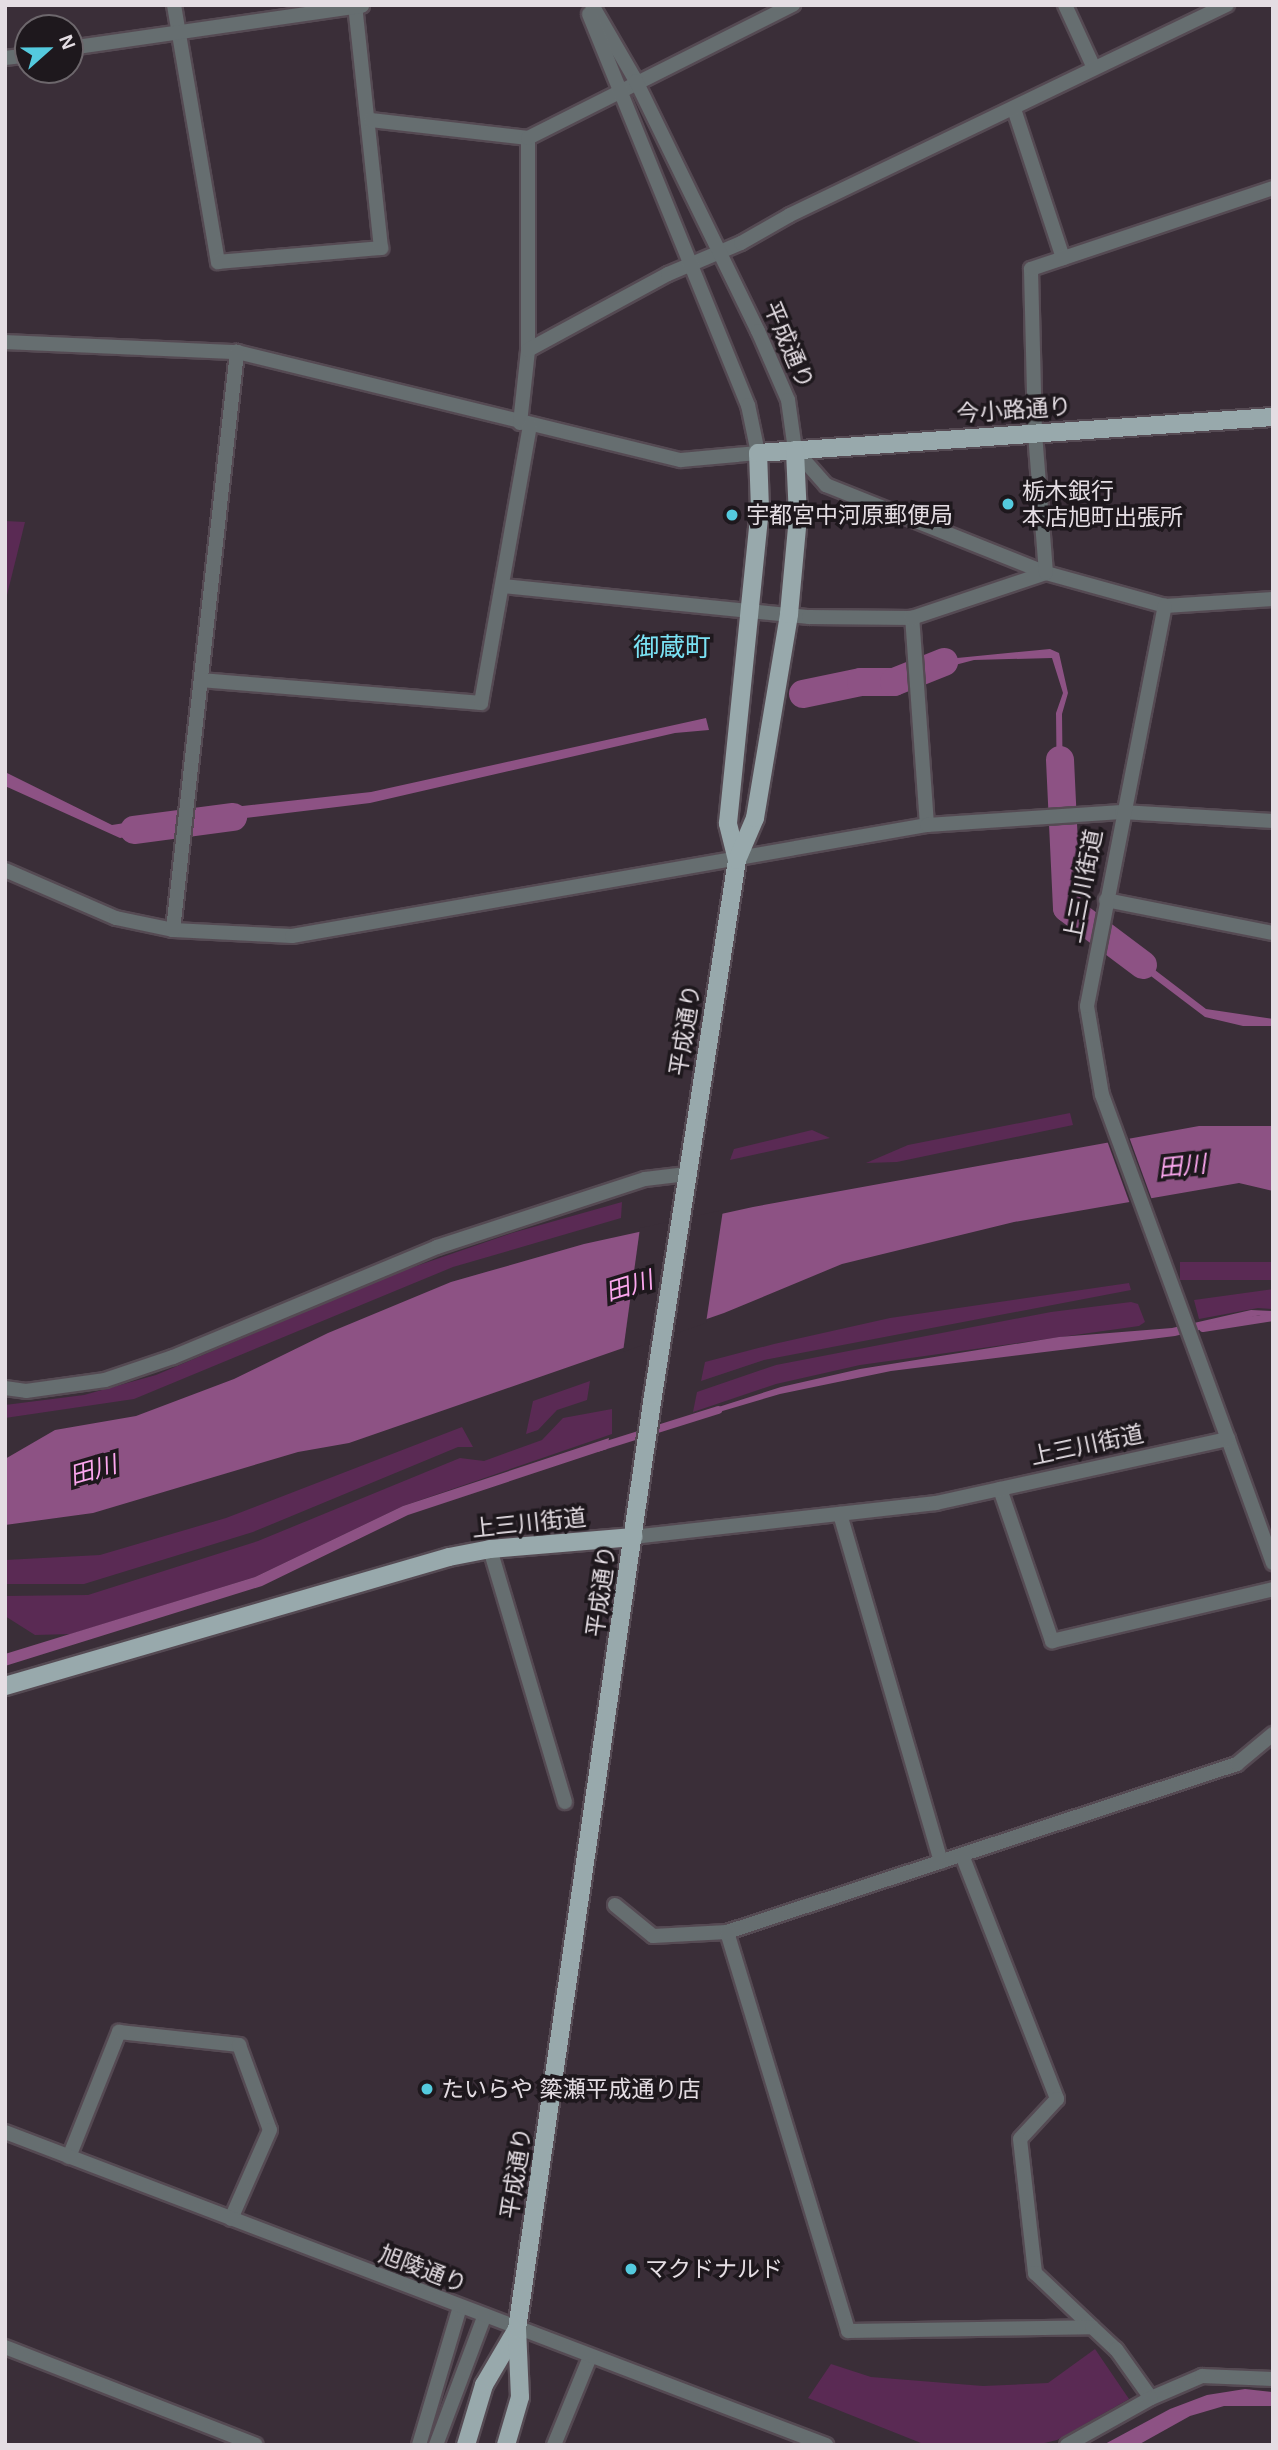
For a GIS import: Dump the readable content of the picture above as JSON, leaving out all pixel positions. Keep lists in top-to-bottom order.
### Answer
{
  "streets": {
    "main road": ["平成通り", "今小路通り", "上三川街道"],
    "street": ["旭陵通り"]
  },
  "crossings": [
    ["平成通り", "今小路通り"],
    ["平成通り", "上三川街道"],
    ["平成通り", "旭陵通り"]
  ],
  "districts": ["御蔵町"],
  "water": ["田川"],
  "places": [
    "栃木銀行 本店旭町出張所",
    "宇都宮中河原郵便局",
    "たいらや 簗瀬平成通り店",
    "マクドナルド"
  ],
  "north": "right"
}
